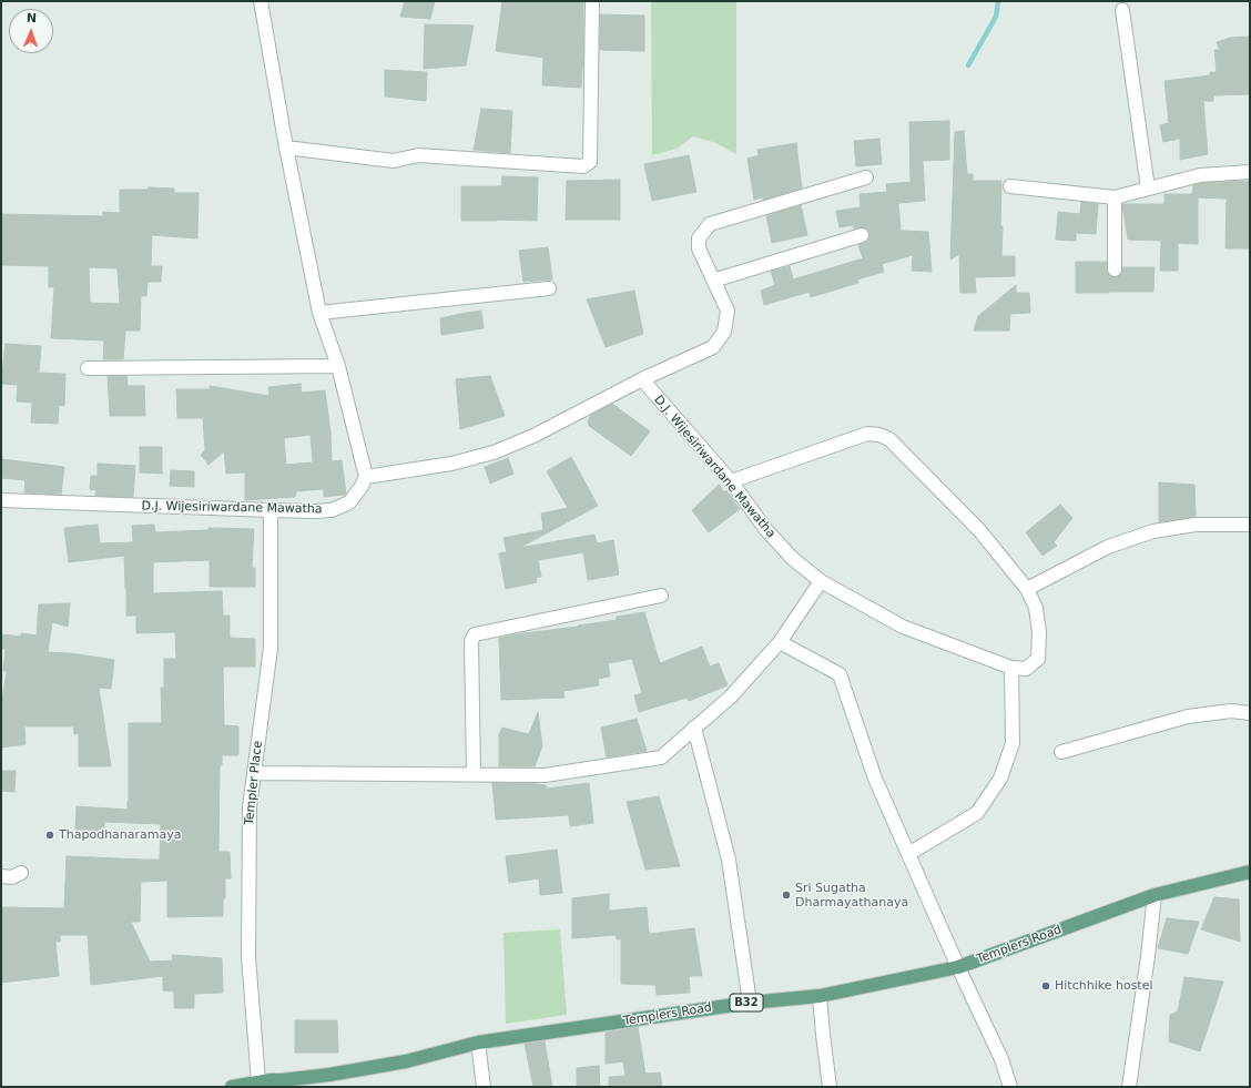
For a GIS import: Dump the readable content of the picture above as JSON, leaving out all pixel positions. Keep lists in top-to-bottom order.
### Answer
{
  "streets": {
    "main road": ["Templers Road", "B32"],
    "street": ["D.J. Wijesiriwardane Mawatha", "Templer Place"]
  },
  "crossings": [
    ["D.J. Wijesiriwardane Mawatha", "Templer Place"],
    ["Templer Place", "Templers Road"]
  ],
  "places": ["Thapodhanaramaya", "Sri Sugatha Dharmayathanaya", "Hitchhike hostel"],
  "north": "top"
}
